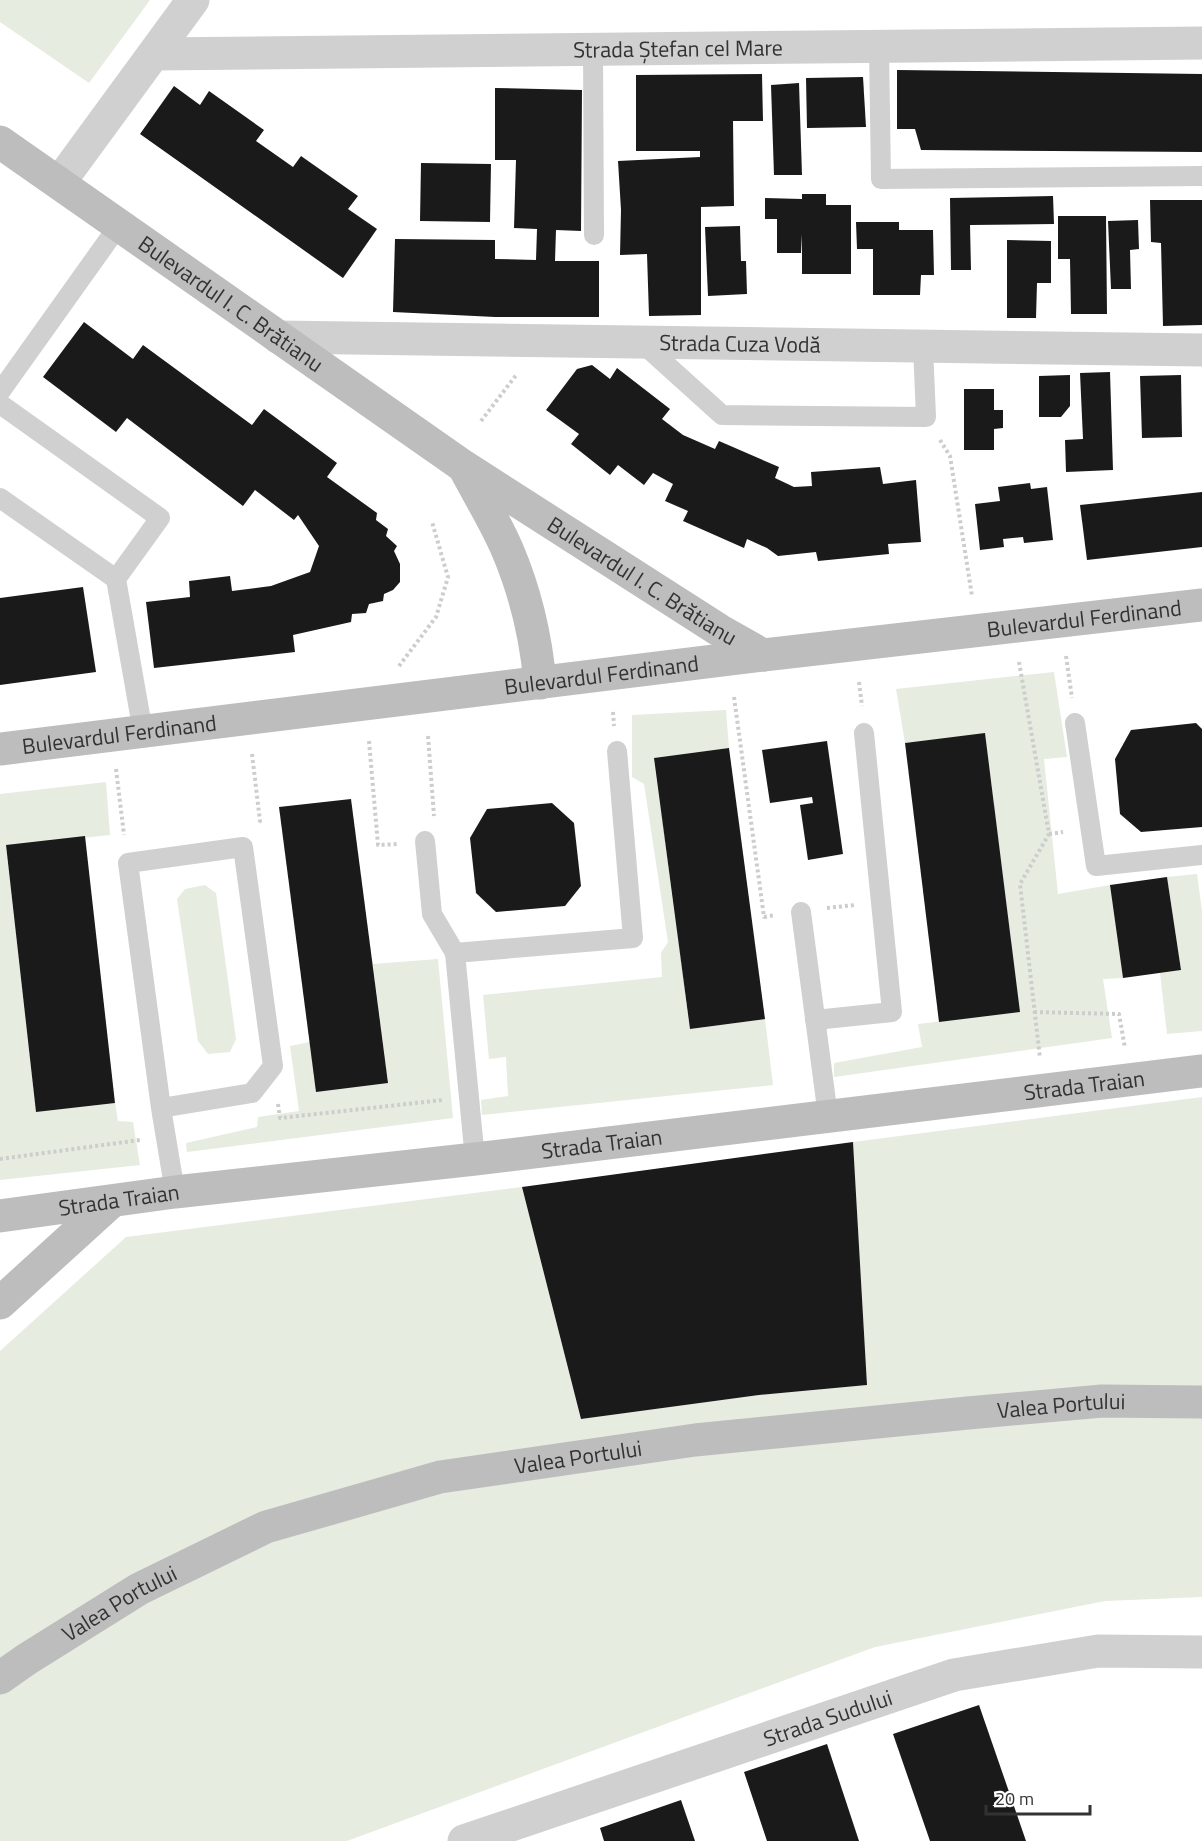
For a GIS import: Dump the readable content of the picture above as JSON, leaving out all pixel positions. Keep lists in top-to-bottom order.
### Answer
{
  "streets": {
    "street": [
      "Strada Ștefan cel Mare",
      "Bulevardul I. C. Brătianu",
      "Strada Cuza Vodă",
      "Bulevardul Ferdinand",
      "Strada Traian",
      "Valea Portului",
      "Strada Sudului"
    ]
  },
  "crossings": [
    ["Bulevardul I. C. Brătianu", "Strada Cuza Vodă"],
    ["Bulevardul I. C. Brătianu", "Bulevardul Ferdinand"]
  ],
  "scale_bar": "20 m"
}
